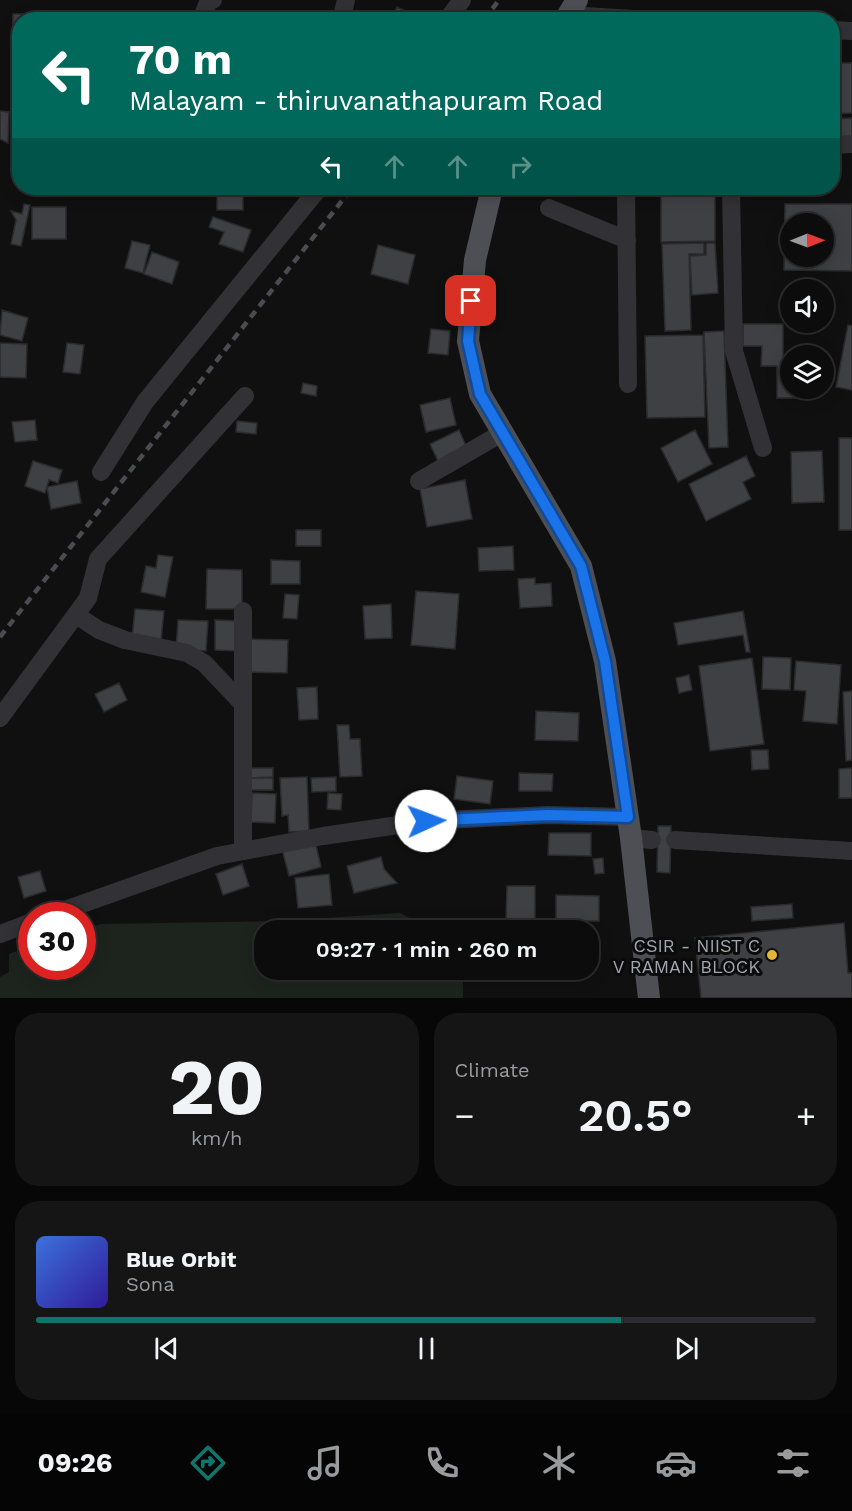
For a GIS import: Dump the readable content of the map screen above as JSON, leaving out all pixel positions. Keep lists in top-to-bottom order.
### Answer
{
  "places": ["CSIR - NIIST C V RAMAN BLOCK"],
  "north": "right",
  "page": {
    "turn": ["70 m", "Malayam - thiruvanathapuram Road"],
    "limit": "30",
    "trip": "09:27 · 1 min · 260 m",
    "tile": [
      ["20", "km/h"],
      "Climate"
    ],
    "heat": ["−", "20.5°", "+"],
    "song": ["Blue Orbit", "Sona"],
    "tabs": "09:26"
  }
}
